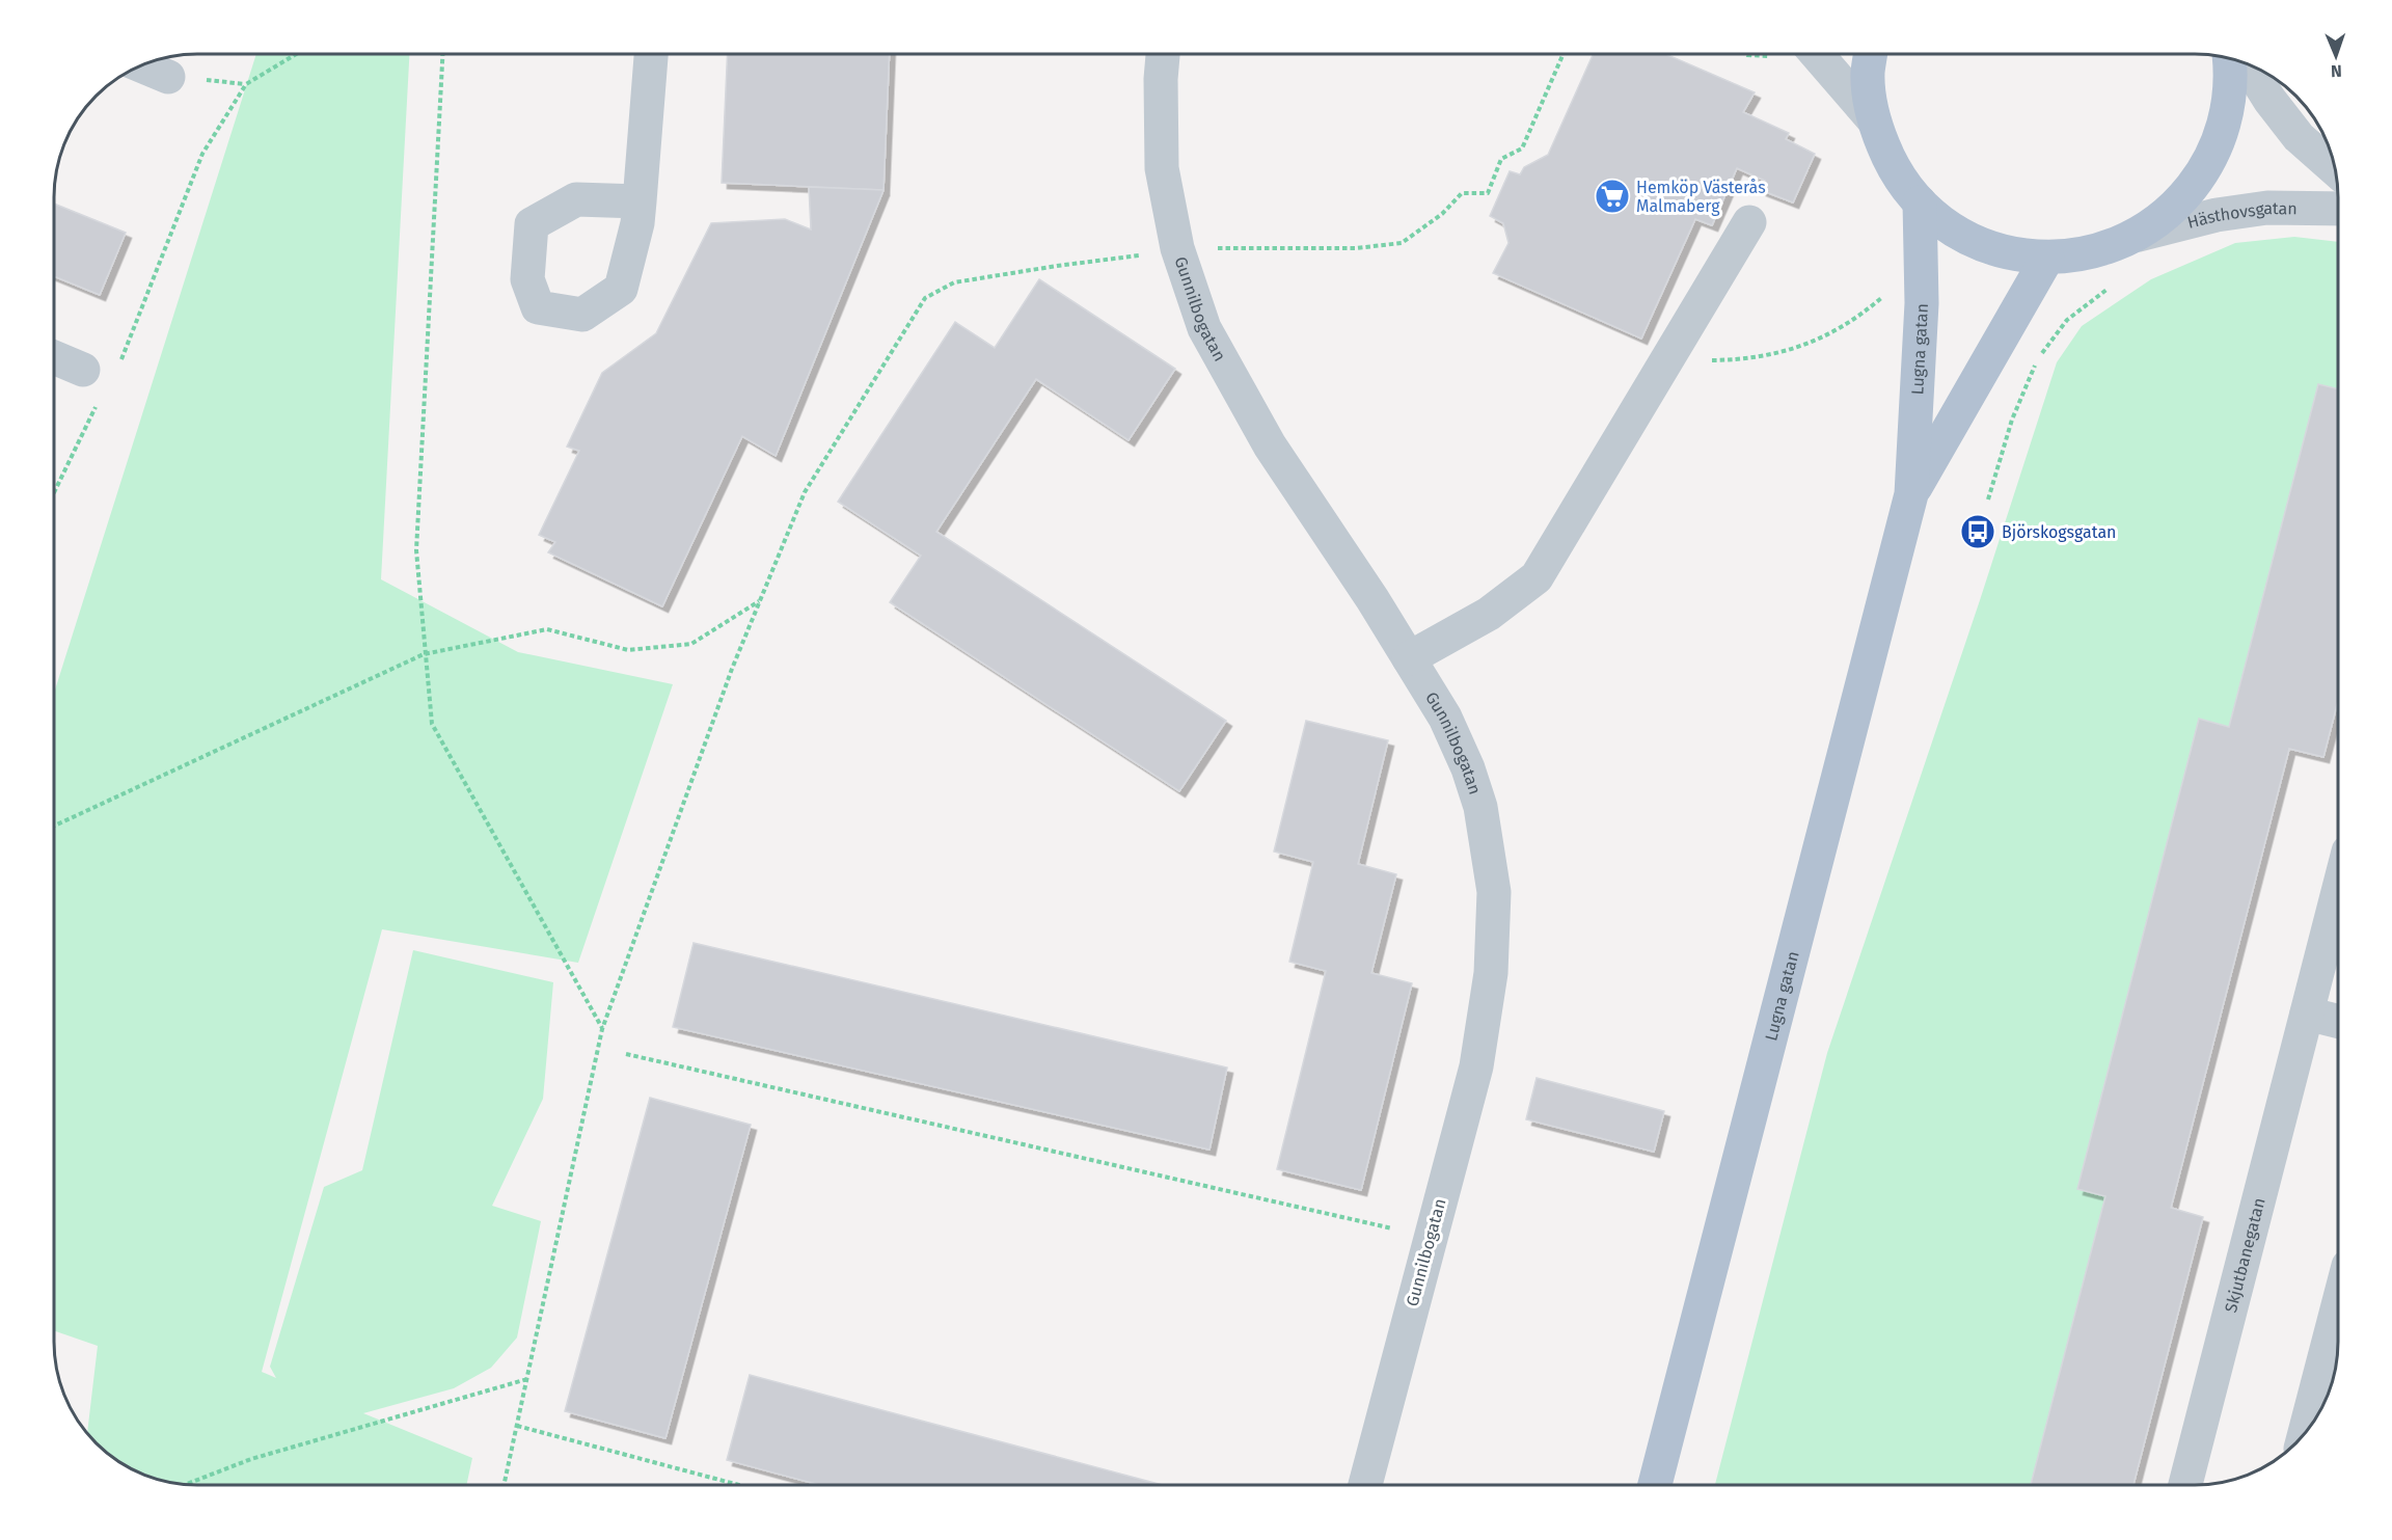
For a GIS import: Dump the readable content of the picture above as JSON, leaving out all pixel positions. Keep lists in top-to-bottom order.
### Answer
{
  "streets": {
    "main road": ["Lugna gatan"],
    "street": ["Hästhovsgatan", "Gunnilbogatan", "Skjutbanegatan"]
  },
  "places": {
    "supermarket": ["Hemköp Västerås Malmaberg"],
    "bus stop": ["Björskogsgatan"]
  },
  "north": "bottom"
}
